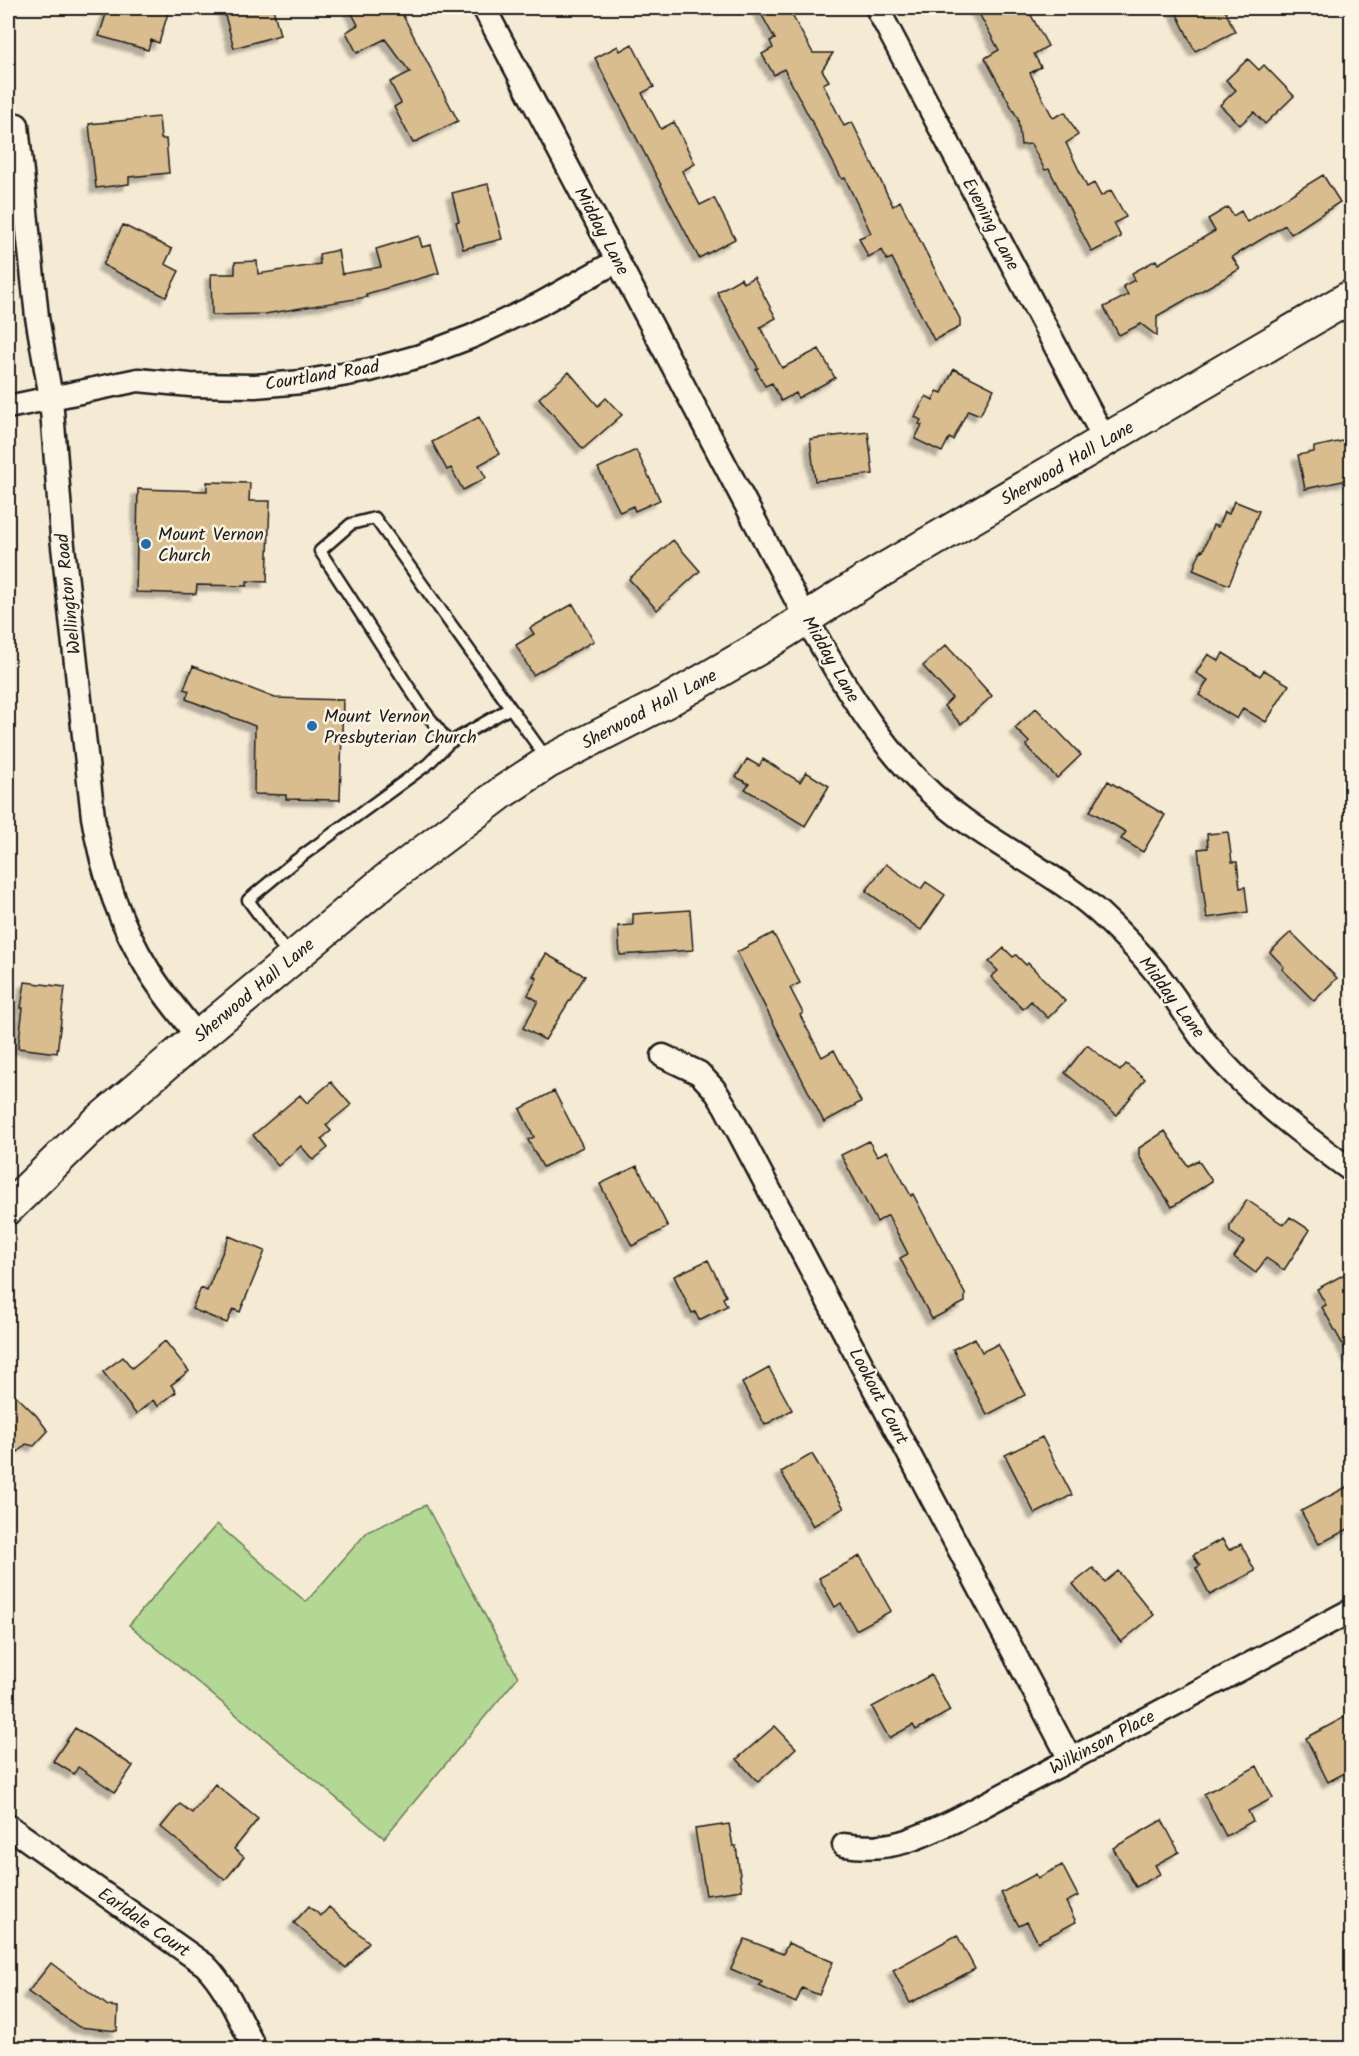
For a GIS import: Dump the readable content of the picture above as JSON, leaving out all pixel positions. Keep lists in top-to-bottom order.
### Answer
{
  "streets": {
    "main road": ["Sherwood Hall Lane"],
    "street": [
      "Evening Lane",
      "Midday Lane",
      "Courtland Road",
      "Wellington Road",
      "Lookout Court",
      "Wilkinson Place",
      "Earldale Court"
    ]
  },
  "crossings": [
    ["Evening Lane", "Sherwood Hall Lane"],
    ["Midday Lane", "Courtland Road"],
    ["Midday Lane", "Sherwood Hall Lane"],
    ["Courtland Road", "Wellington Road"],
    ["Sherwood Hall Lane", "Wellington Road"],
    ["Lookout Court", "Wilkinson Place"]
  ],
  "places": ["Mount Vernon Church", "Mount Vernon Presbyterian Church"]
}
